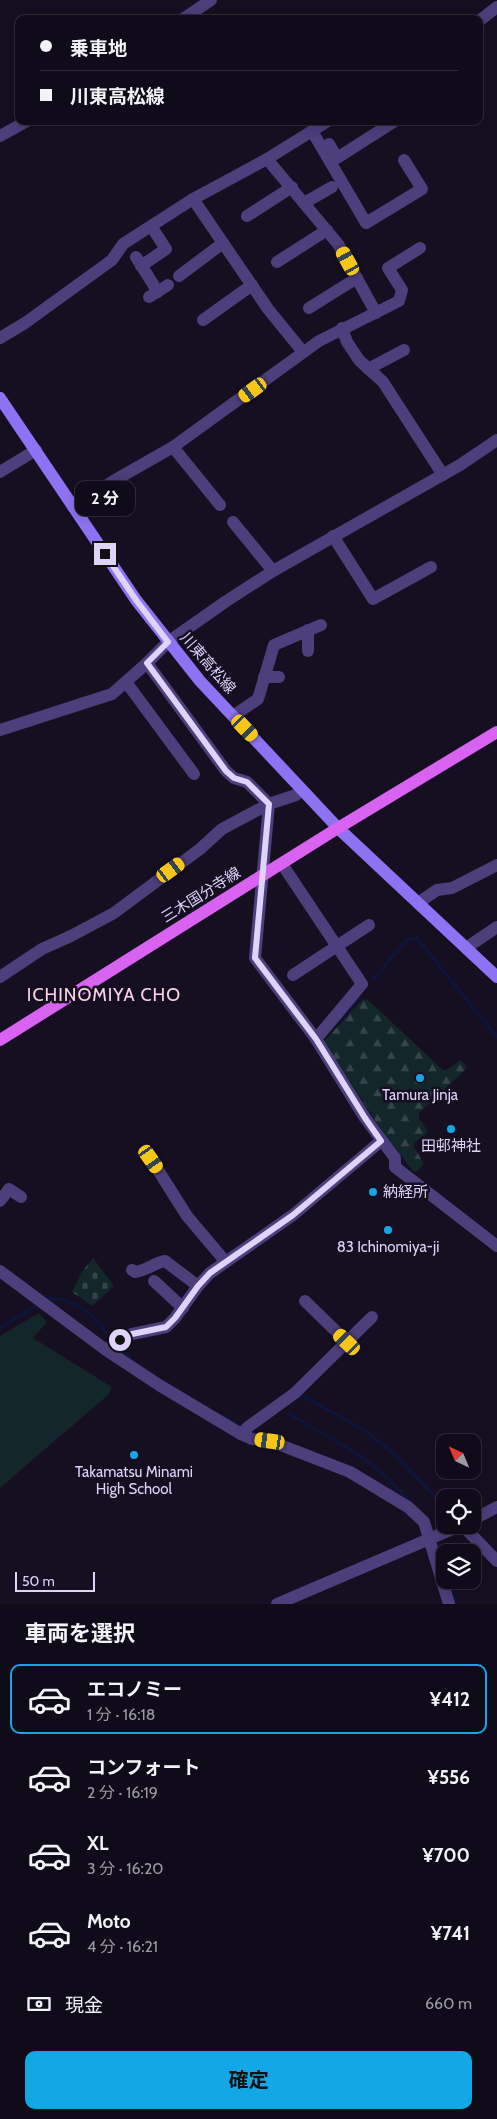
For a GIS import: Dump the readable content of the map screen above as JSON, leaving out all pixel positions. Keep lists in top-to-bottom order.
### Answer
{
  "streets": {
    "main road": ["川東高松線", "三木国分寺線"]
  },
  "crossings": [
    ["川東高松線", "三木国分寺線"]
  ],
  "districts": ["ICHINOMIYA CHO"],
  "places": [
    "Tamura Jinja",
    "田邨神社",
    "納経所",
    "83 Ichinomiya-ji",
    "Takamatsu Minami High School"
  ],
  "scale_bar": "50 m",
  "north": "top left",
  "page": {
    "banner": ["乗車地", "川東高松線"],
    "bubble": "2 分",
    "scale": "50 m",
    "heading": "車両を選択",
    "list": [
      {
        "name": "エコノミー",
        "note": "1 分 · 16:18",
        "value": "¥412"
      },
      {
        "name": "コンフォート",
        "note": "2 分 · 16:19",
        "value": "¥556"
      },
      {
        "name": "XL",
        "note": "3 分 · 16:20",
        "value": "¥700"
      },
      {
        "name": "Moto",
        "note": "4 分 · 16:21",
        "value": "¥741"
      }
    ],
    "pay": ["現金", "660 m"],
    "buttons": "確定"
  }
}
